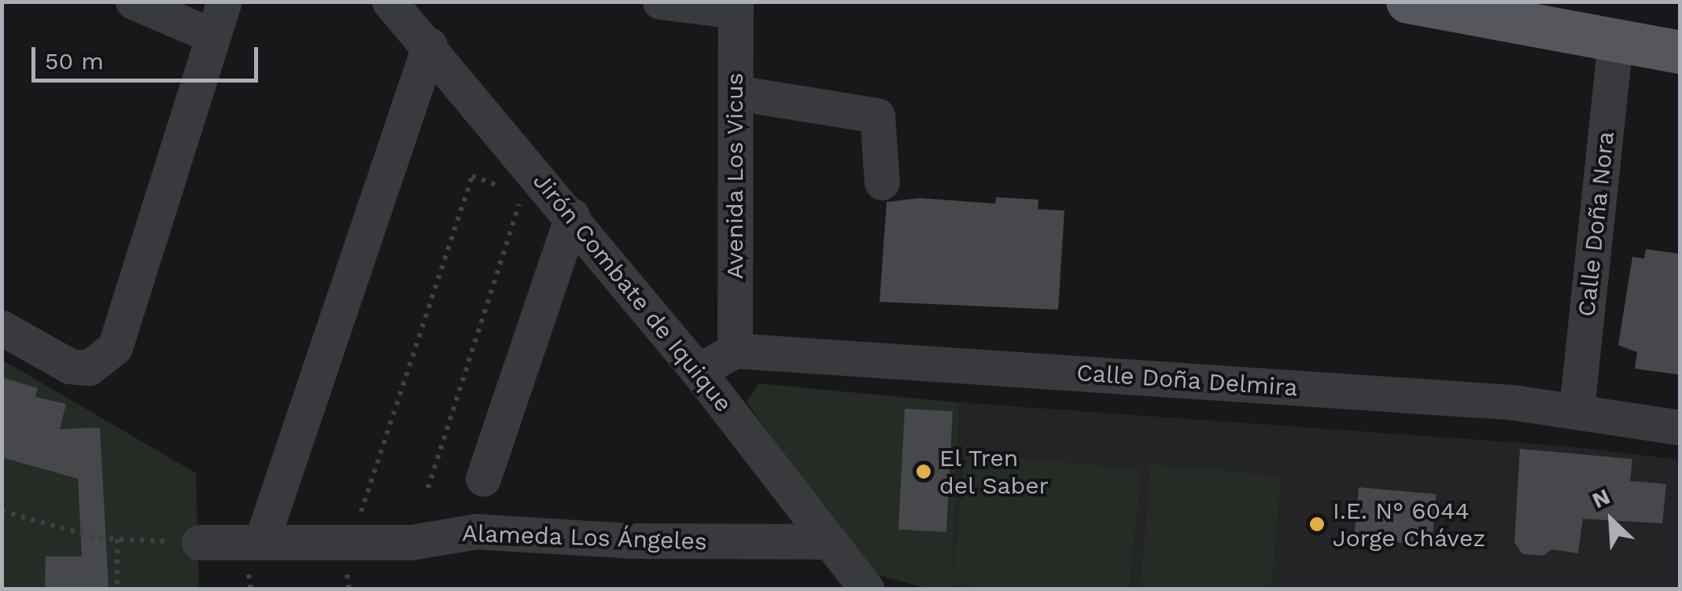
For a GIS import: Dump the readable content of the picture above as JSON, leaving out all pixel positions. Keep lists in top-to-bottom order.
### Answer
{
  "streets": {
    "street": [
      "Avenida Los Vicus",
      "Calle Doña Nora",
      "Jirón Combate de Iquique",
      "Calle Doña Delmira",
      "Alameda Los Ángeles"
    ]
  },
  "crossings": [
    ["Avenida Los Vicus", "Calle Doña Delmira"],
    ["Calle Doña Nora", "Calle Doña Delmira"],
    ["Jirón Combate de Iquique", "Alameda Los Ángeles"]
  ],
  "places": ["El Tren del Saber", "I.E. N° 6044 Jorge Chávez"],
  "scale_bar": "50 m",
  "north": "top left"
}
